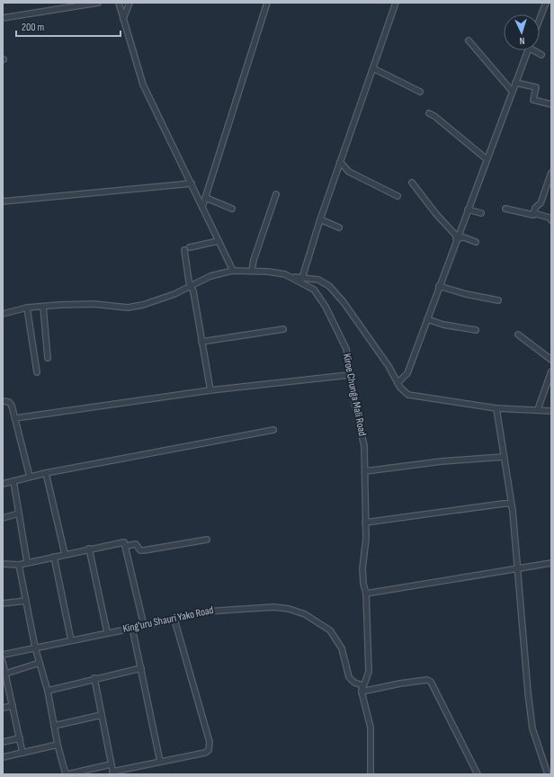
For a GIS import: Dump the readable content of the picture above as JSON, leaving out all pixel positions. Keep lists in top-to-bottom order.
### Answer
{
  "streets": {
    "street": ["Kiroe Chunga Mali Road", "King'uru Shauri Yako Road"]
  },
  "crossings": [
    ["Kiroe Chunga Mali Road", "King'uru Shauri Yako Road"]
  ],
  "scale_bar": "200 m",
  "north": "bottom"
}
